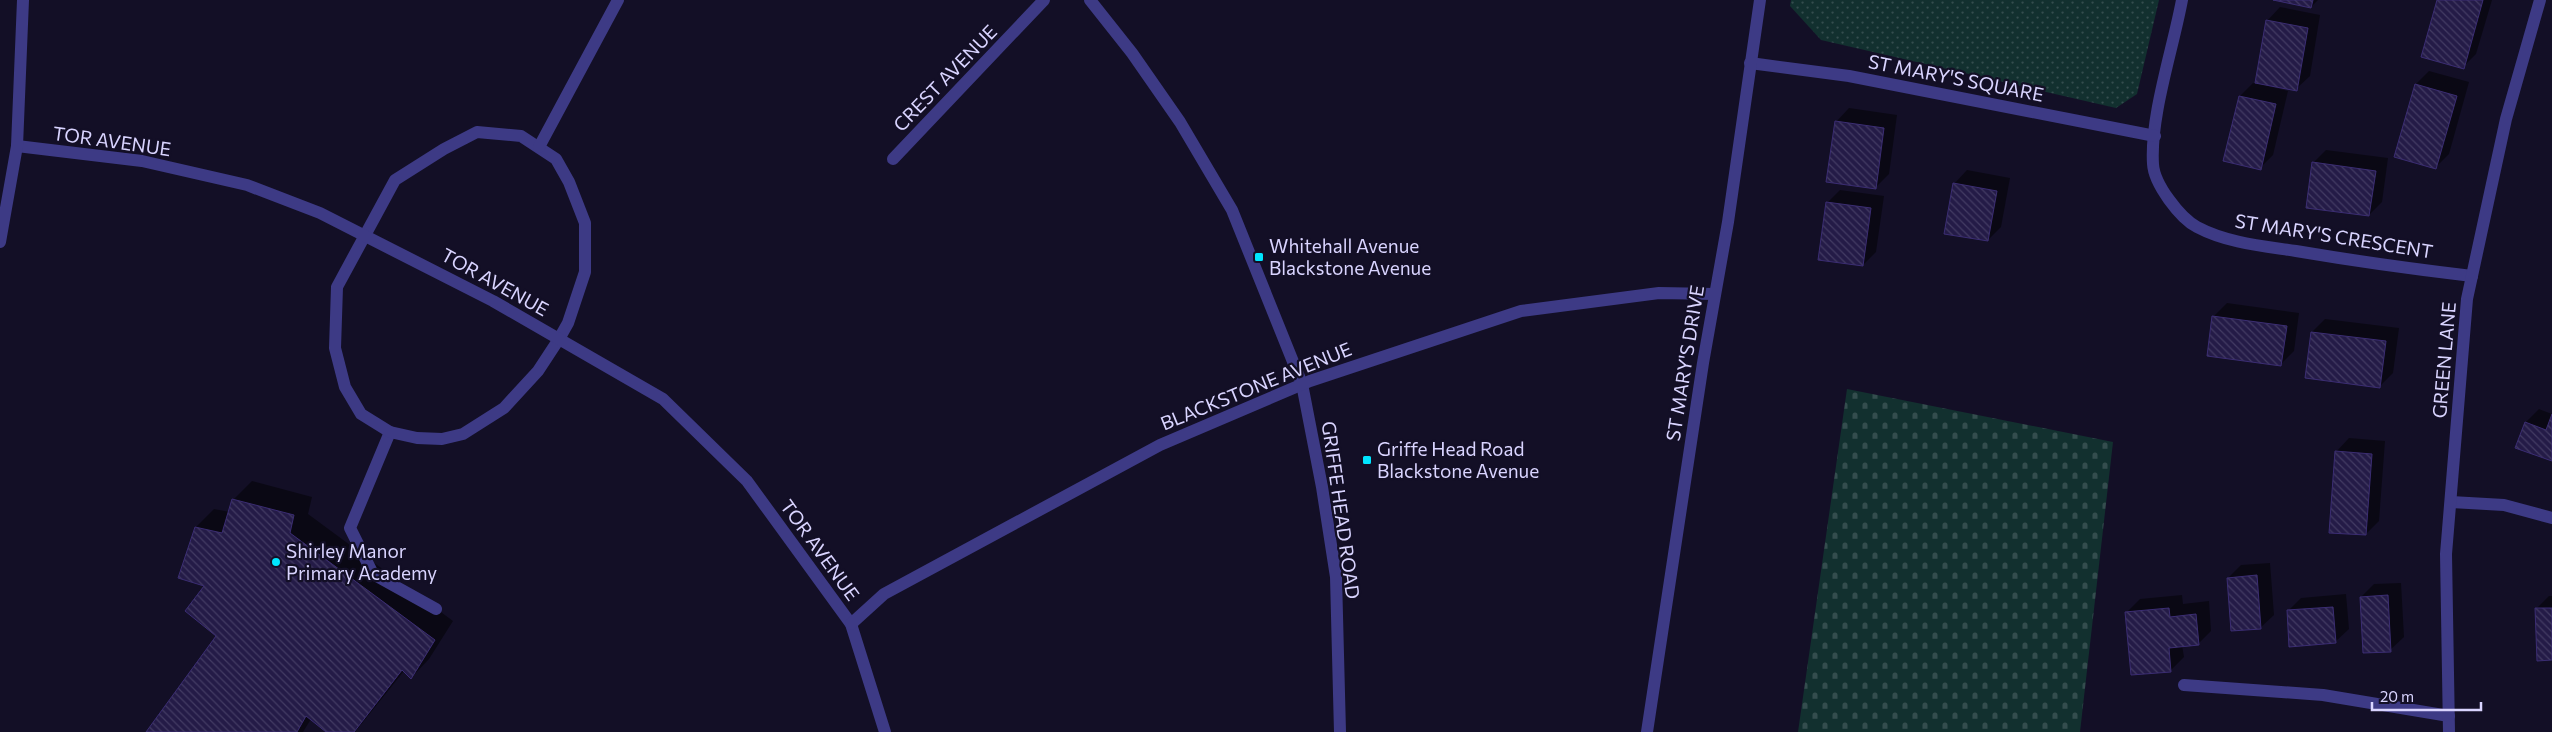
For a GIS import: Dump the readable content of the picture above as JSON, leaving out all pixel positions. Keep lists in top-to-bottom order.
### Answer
{
  "streets": {
    "street": [
      "CREST AVENUE",
      "ST MARY'S SQUARE",
      "TOR AVENUE",
      "ST MARY'S CRESCENT",
      "GREEN LANE",
      "ST MARY'S DRIVE",
      "BLACKSTONE AVENUE",
      "GRIFFE HEAD ROAD"
    ]
  },
  "crossings": [
    ["ST MARY'S SQUARE", "ST MARY'S CRESCENT"],
    ["ST MARY'S SQUARE", "ST MARY'S DRIVE"],
    ["TOR AVENUE", "BLACKSTONE AVENUE"],
    ["ST MARY'S CRESCENT", "GREEN LANE"],
    ["ST MARY'S DRIVE", "BLACKSTONE AVENUE"],
    ["BLACKSTONE AVENUE", "GRIFFE HEAD ROAD"]
  ],
  "places": {
    "transit": ["Whitehall Avenue Blackstone Avenue", "Griffe Head Road Blackstone Avenue"],
    "other": ["Shirley Manor Primary Academy"]
  },
  "scale_bar": "20 m"
}
